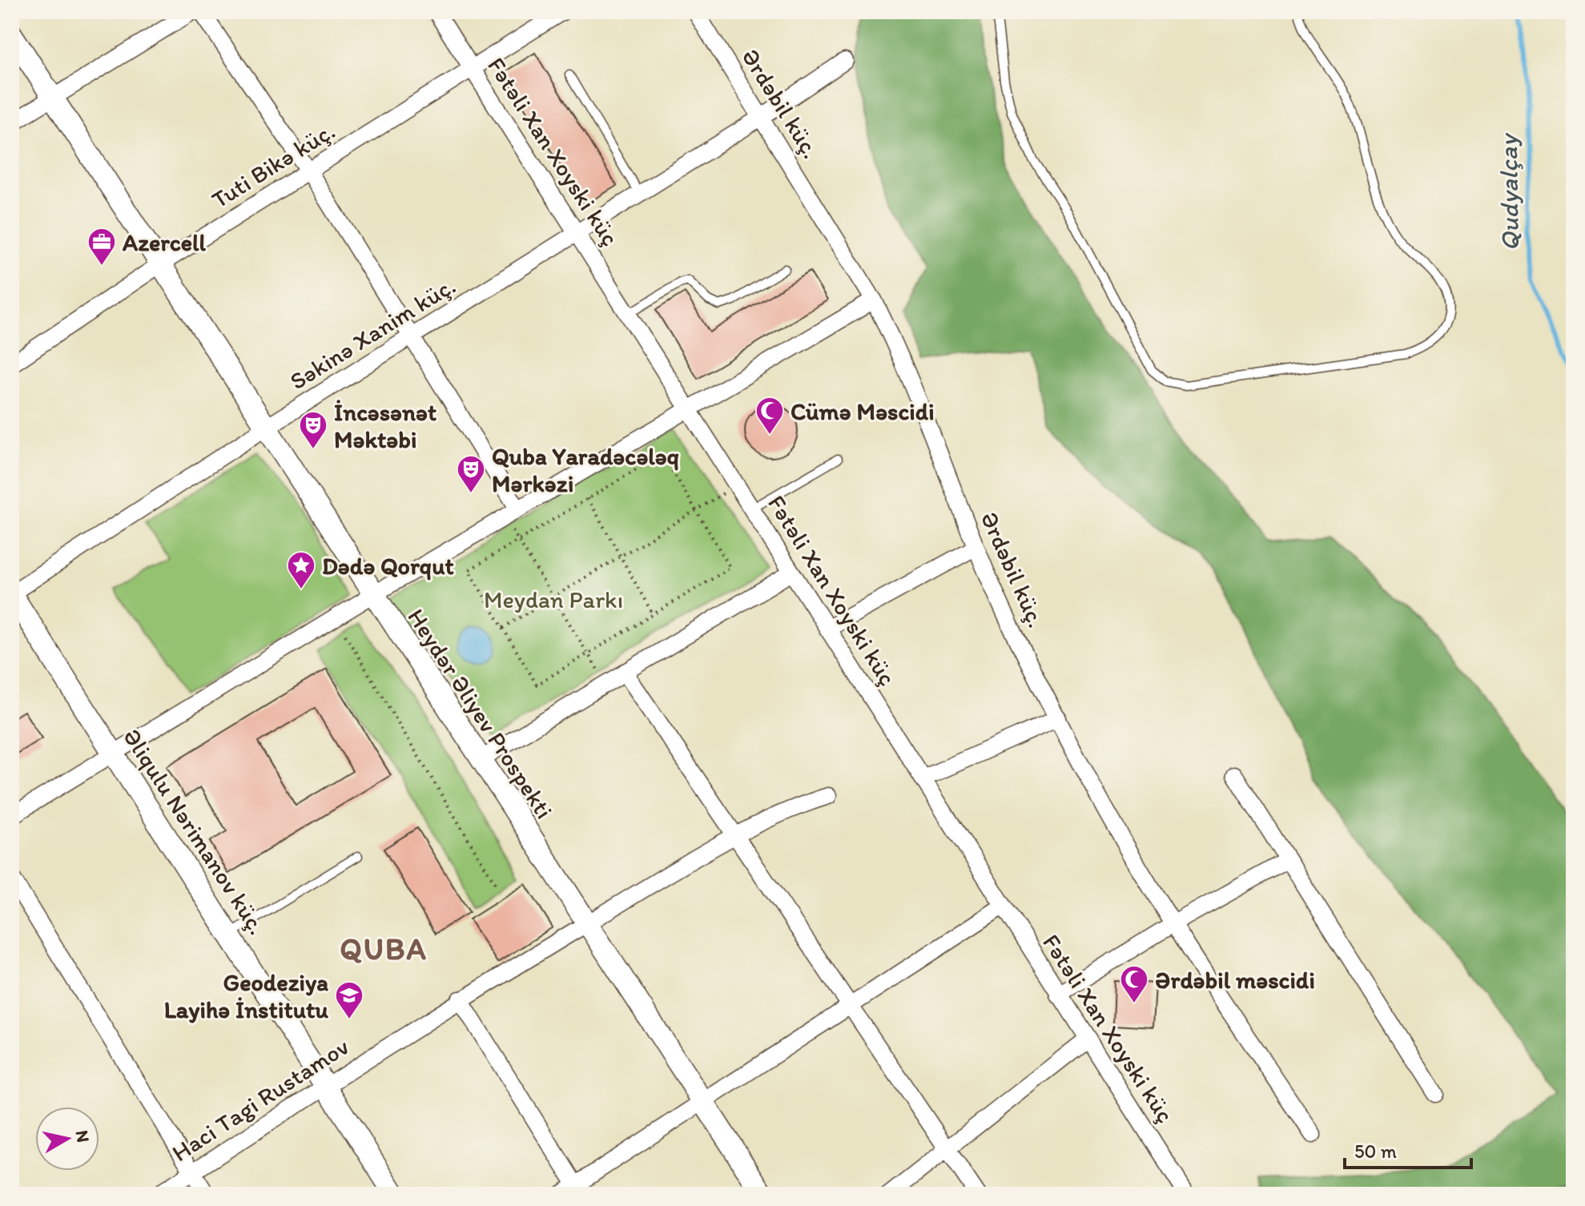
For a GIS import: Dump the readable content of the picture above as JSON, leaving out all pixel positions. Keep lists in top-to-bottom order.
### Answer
{
  "streets": {
    "street": [
      "Ərdəbil küç.",
      "Fətəli Xan Xoyski küç",
      "Tuti Bikə küç.",
      "Səkinə Xanim küç.",
      "Heydər Əliyev Prospekti",
      "Əliqulu Nərimanov küç.",
      "Haci Tagi Rustamov"
    ]
  },
  "crossings": [
    ["Ərdəbil küç.", "Səkinə Xanim küç."],
    ["Fətəli Xan Xoyski küç", "Tuti Bikə küç."],
    ["Fətəli Xan Xoyski küç", "Səkinə Xanim küç."],
    ["Tuti Bikə küç.", "Heydər Əliyev Prospekti"],
    ["Səkinə Xanim küç.", "Heydər Əliyev Prospekti"],
    ["Səkinə Xanim küç.", "Əliqulu Nərimanov küç."],
    ["Heydər Əliyev Prospekti", "Haci Tagi Rustamov"],
    ["Əliqulu Nərimanov küç.", "Haci Tagi Rustamov"]
  ],
  "districts": ["QUBA"],
  "water": ["Qudyalçay"],
  "parks": ["Meydan Parkı"],
  "places": {
    "office": ["Azercell"],
    "mosque": ["Cümə Məscidi", "Ərdəbil məscidi"],
    "theatre": ["İncəsənət Məktəbi", "Quba Yaradəcələq Mərkəzi"],
    "place": ["Dədə Qorqut"],
    "school or university": ["Geodeziya Layihə İnstitutu"]
  },
  "scale_bar": "50 m",
  "north": "right"
}
